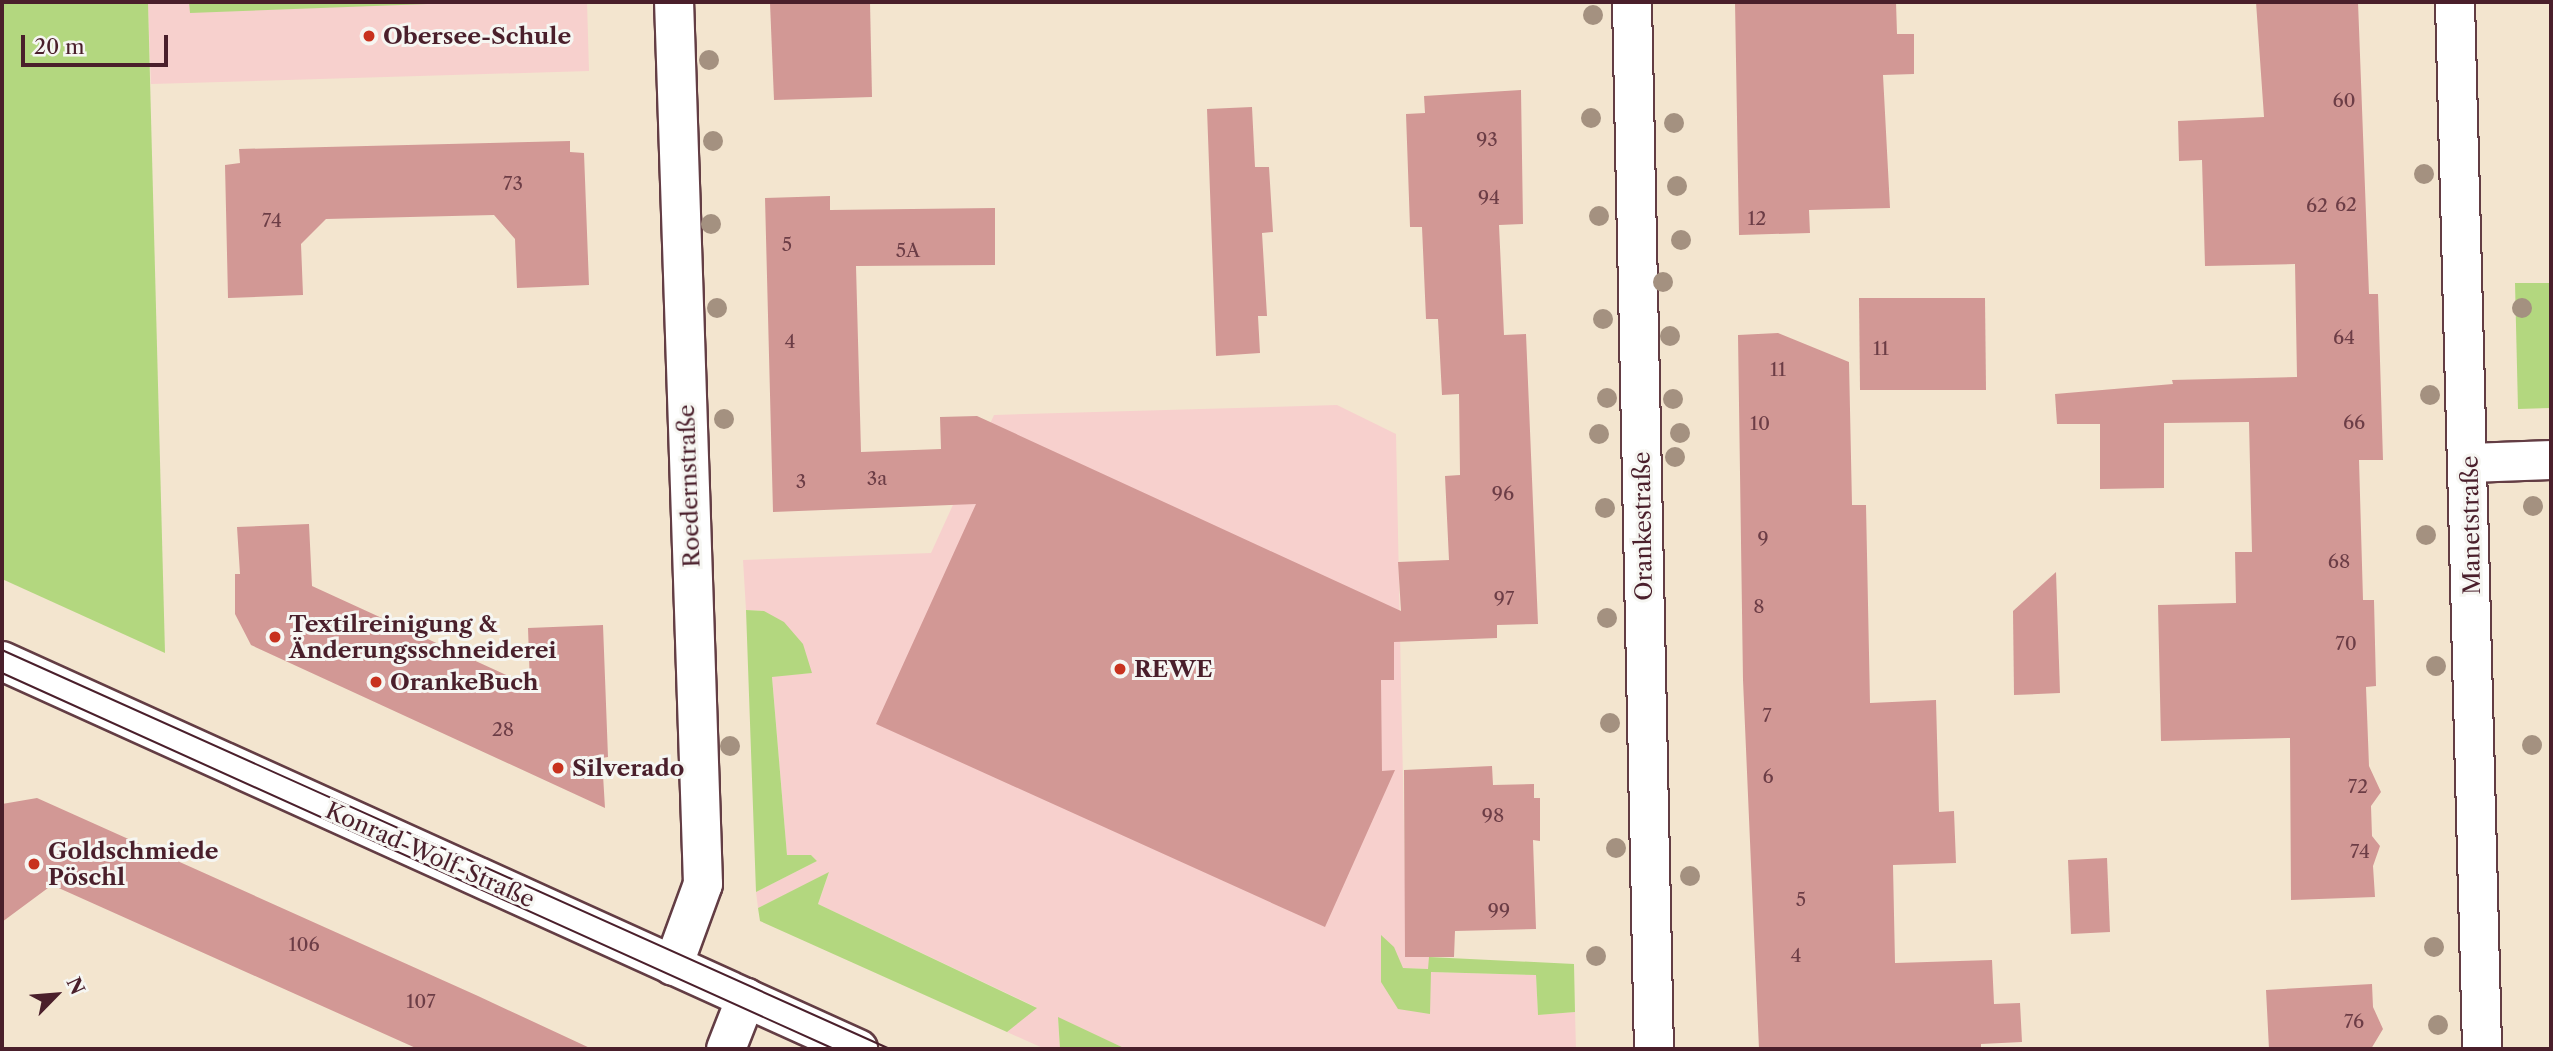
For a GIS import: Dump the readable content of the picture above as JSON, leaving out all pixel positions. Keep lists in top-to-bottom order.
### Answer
{
  "streets": {
    "street": [
      "Roedernstraße",
      "Manetstraße",
      "Orankestraße",
      "Konrad-Wolf-Straße"
    ]
  },
  "crossings": [
    ["Roedernstraße", "Konrad-Wolf-Straße"]
  ],
  "places": [
    "Obersee-Schule",
    "Textilreinigung & Änderungsschneiderei",
    "REWE",
    "OrankeBuch",
    "Silverado",
    "Goldschmiede Pöschl"
  ],
  "house_numbers": [
    "60",
    "93",
    "73",
    "94",
    "62",
    "62",
    "12",
    "74",
    "5",
    "5A",
    "64",
    "4",
    "11",
    "11",
    "66",
    "10",
    "3a",
    "3",
    "96",
    "9",
    "68",
    "97",
    "8",
    "70",
    "7",
    "28",
    "6",
    "72",
    "98",
    "74",
    "5",
    "99",
    "106",
    "4",
    "107",
    "76"
  ],
  "scale_bar": "20 m",
  "north": "top right"
}
